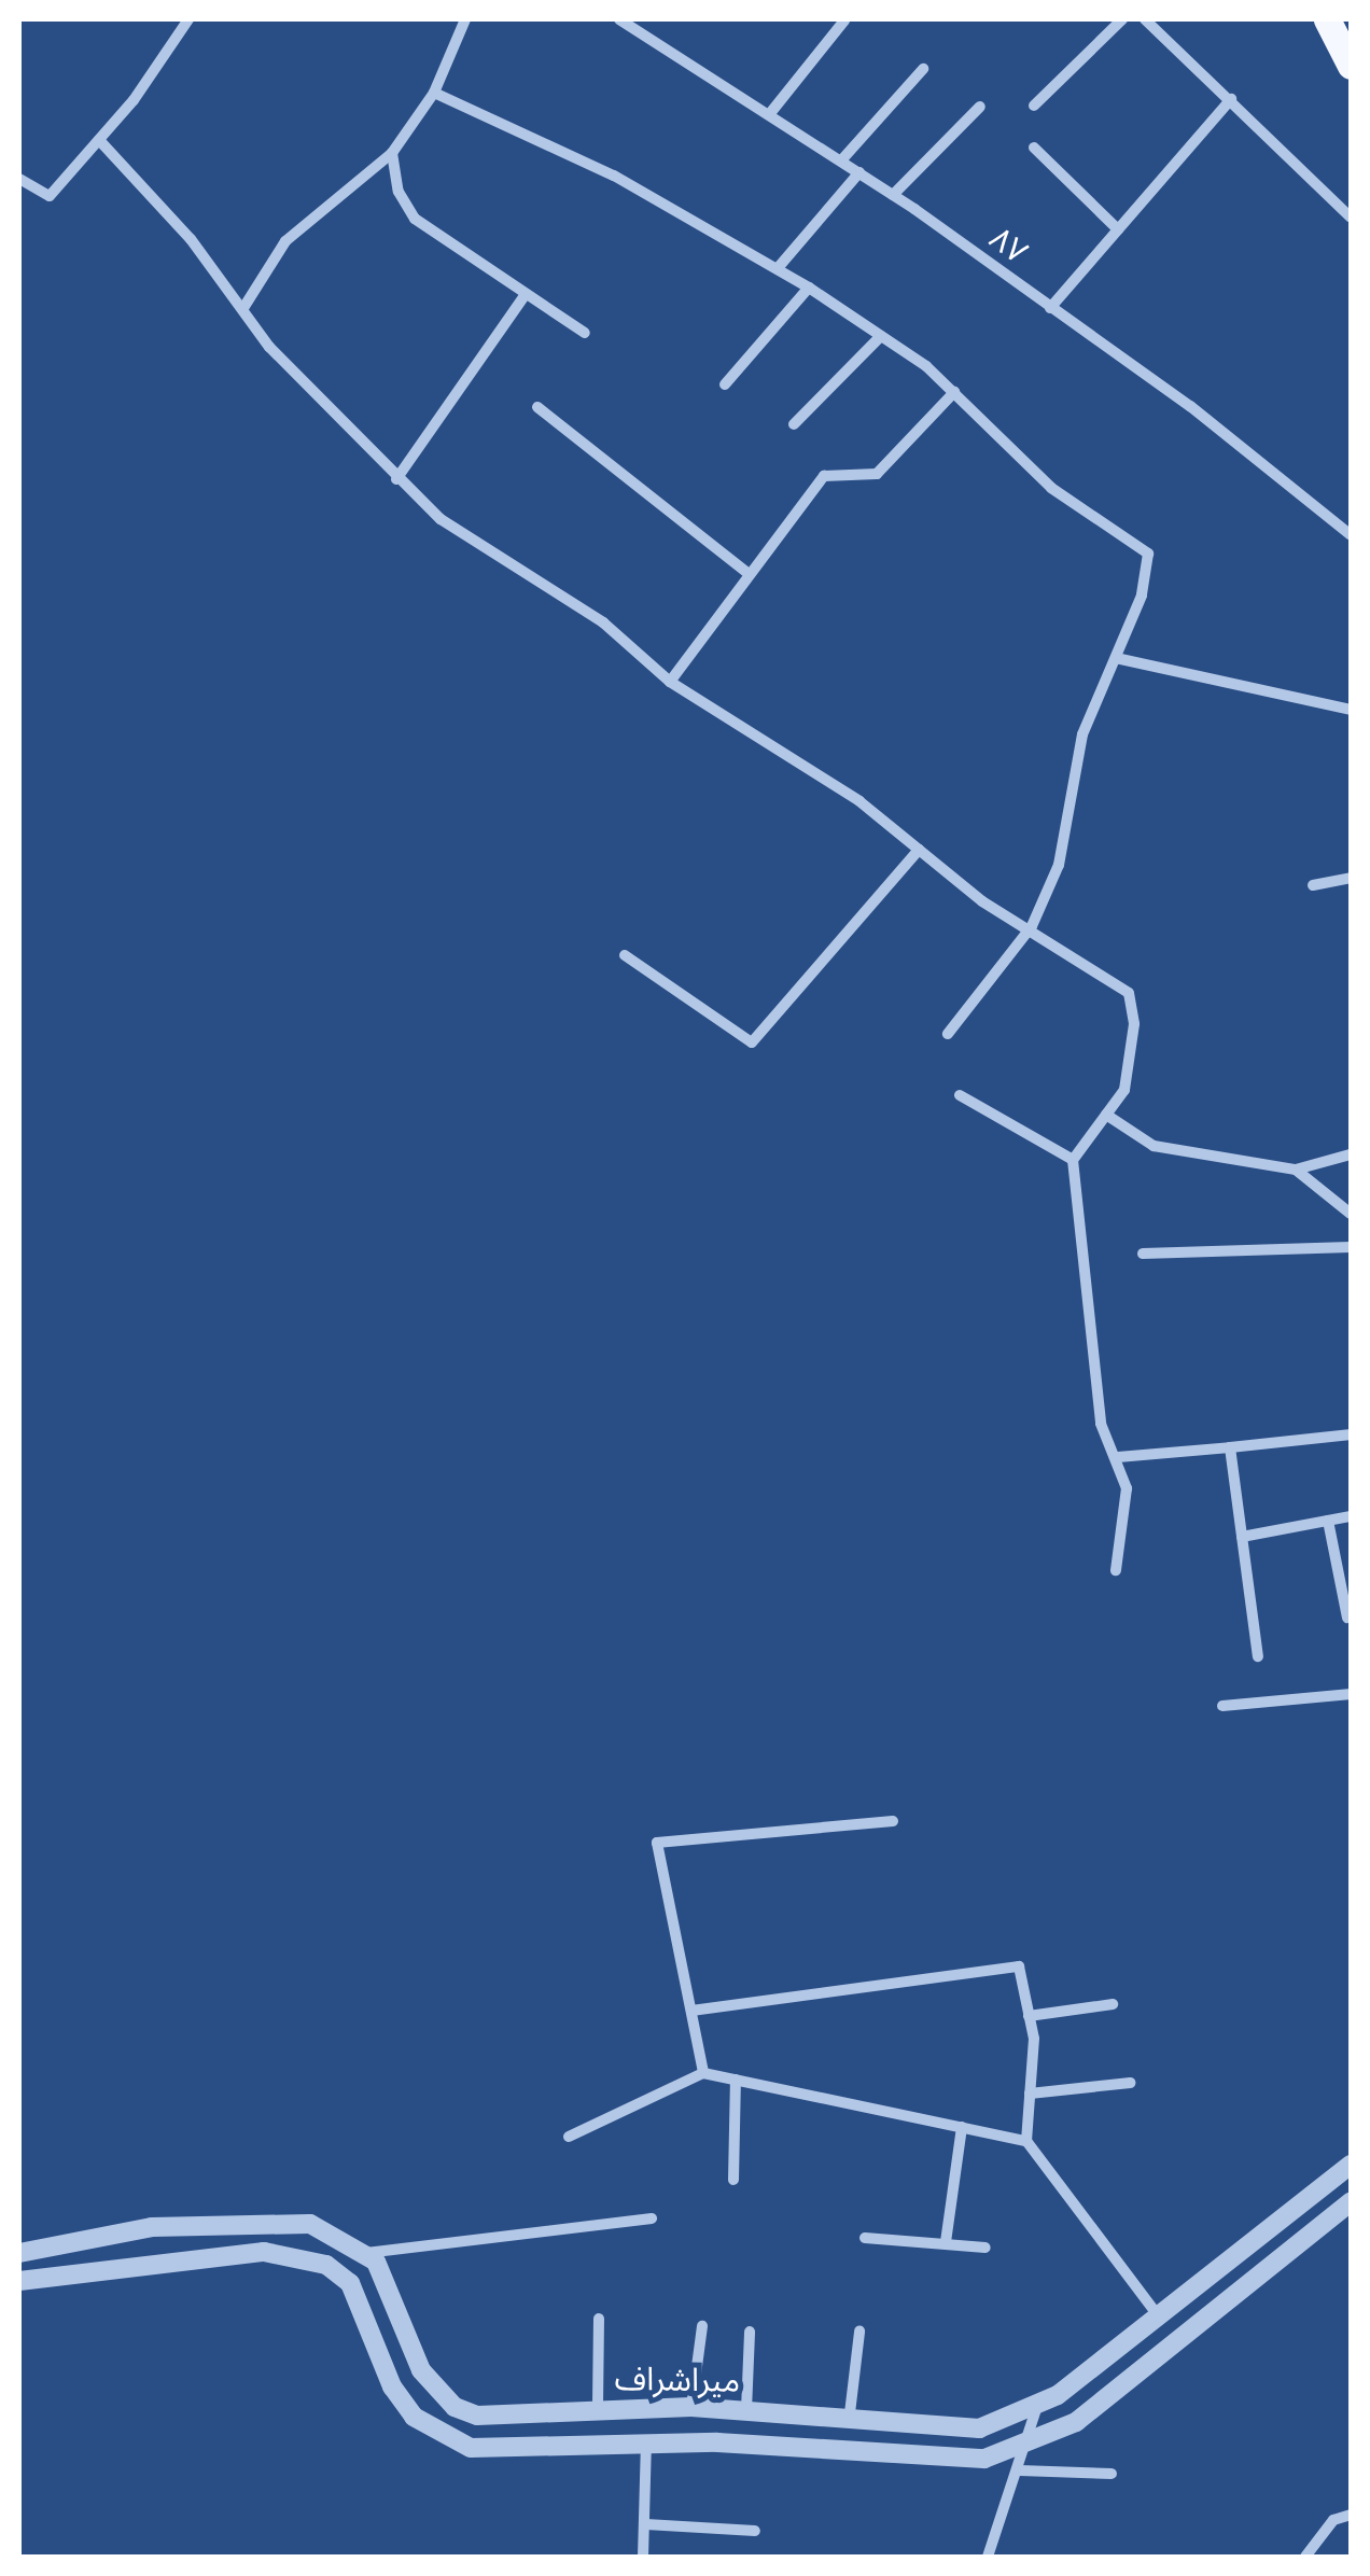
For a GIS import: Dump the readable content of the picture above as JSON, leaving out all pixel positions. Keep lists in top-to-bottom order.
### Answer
{
  "streets": {
    "street": ["۸۷", "میراشراف"]
  }
}
